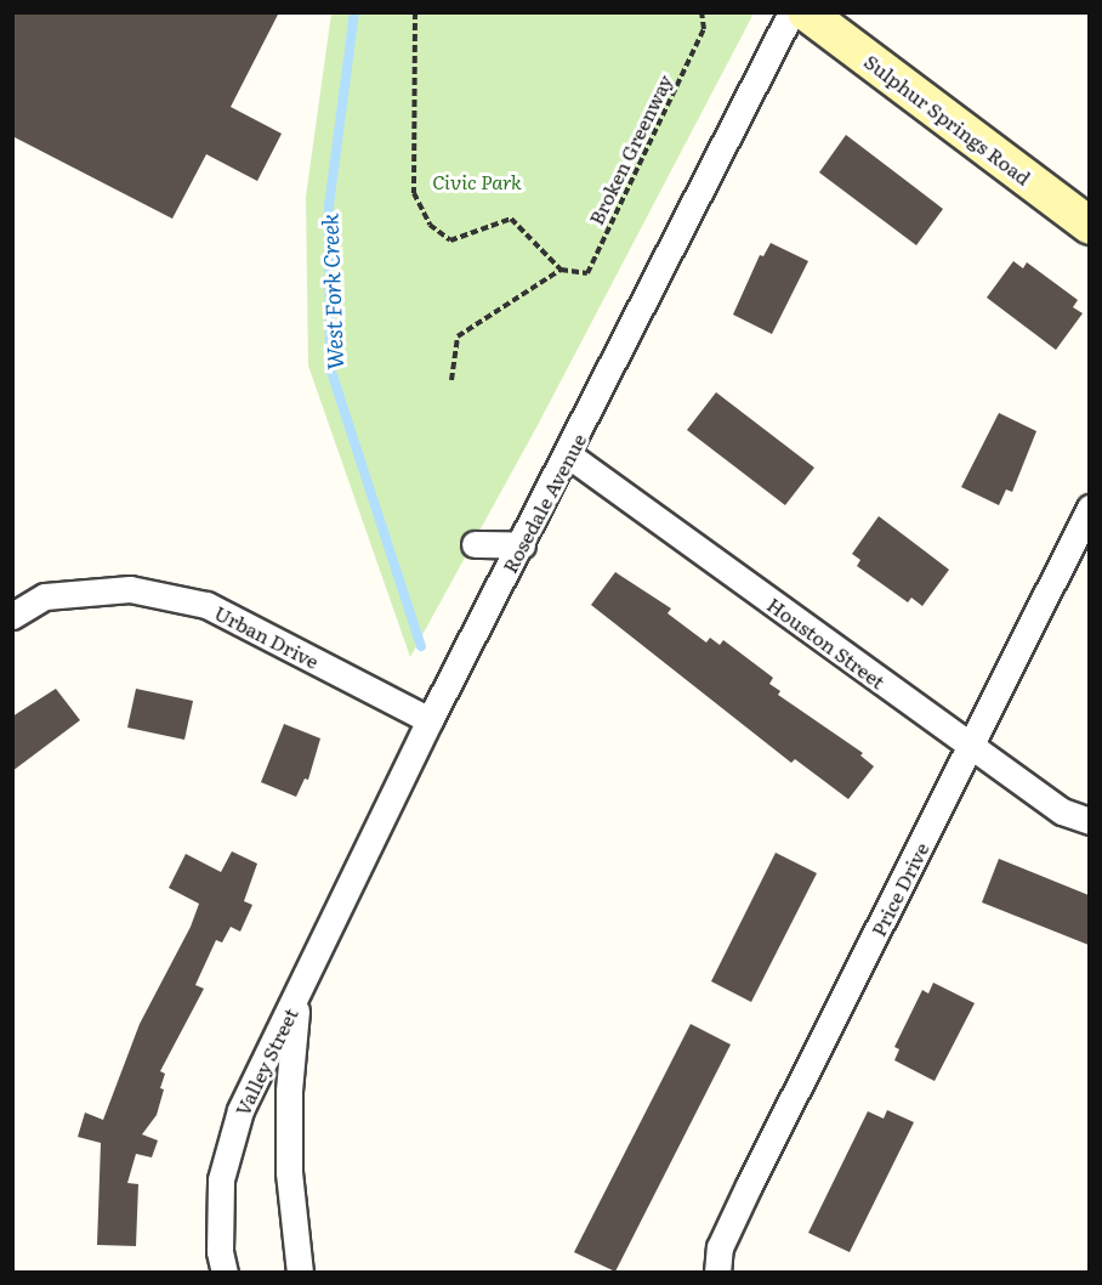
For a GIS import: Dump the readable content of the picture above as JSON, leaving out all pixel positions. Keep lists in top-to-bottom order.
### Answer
{
  "streets": {
    "street": [
      "Sulphur Springs Road",
      "Rosedale Avenue",
      "Urban Drive",
      "Houston Street",
      "Price Drive",
      "Valley Street"
    ],
    "path": ["Broken Greenway"]
  },
  "crossings": [
    ["Rosedale Avenue", "Urban Drive"],
    ["Rosedale Avenue", "Houston Street"],
    ["Rosedale Avenue", "Valley Street"],
    ["Houston Street", "Price Drive"]
  ],
  "water": ["West Fork Creek"],
  "parks": ["Civic Park"]
}
